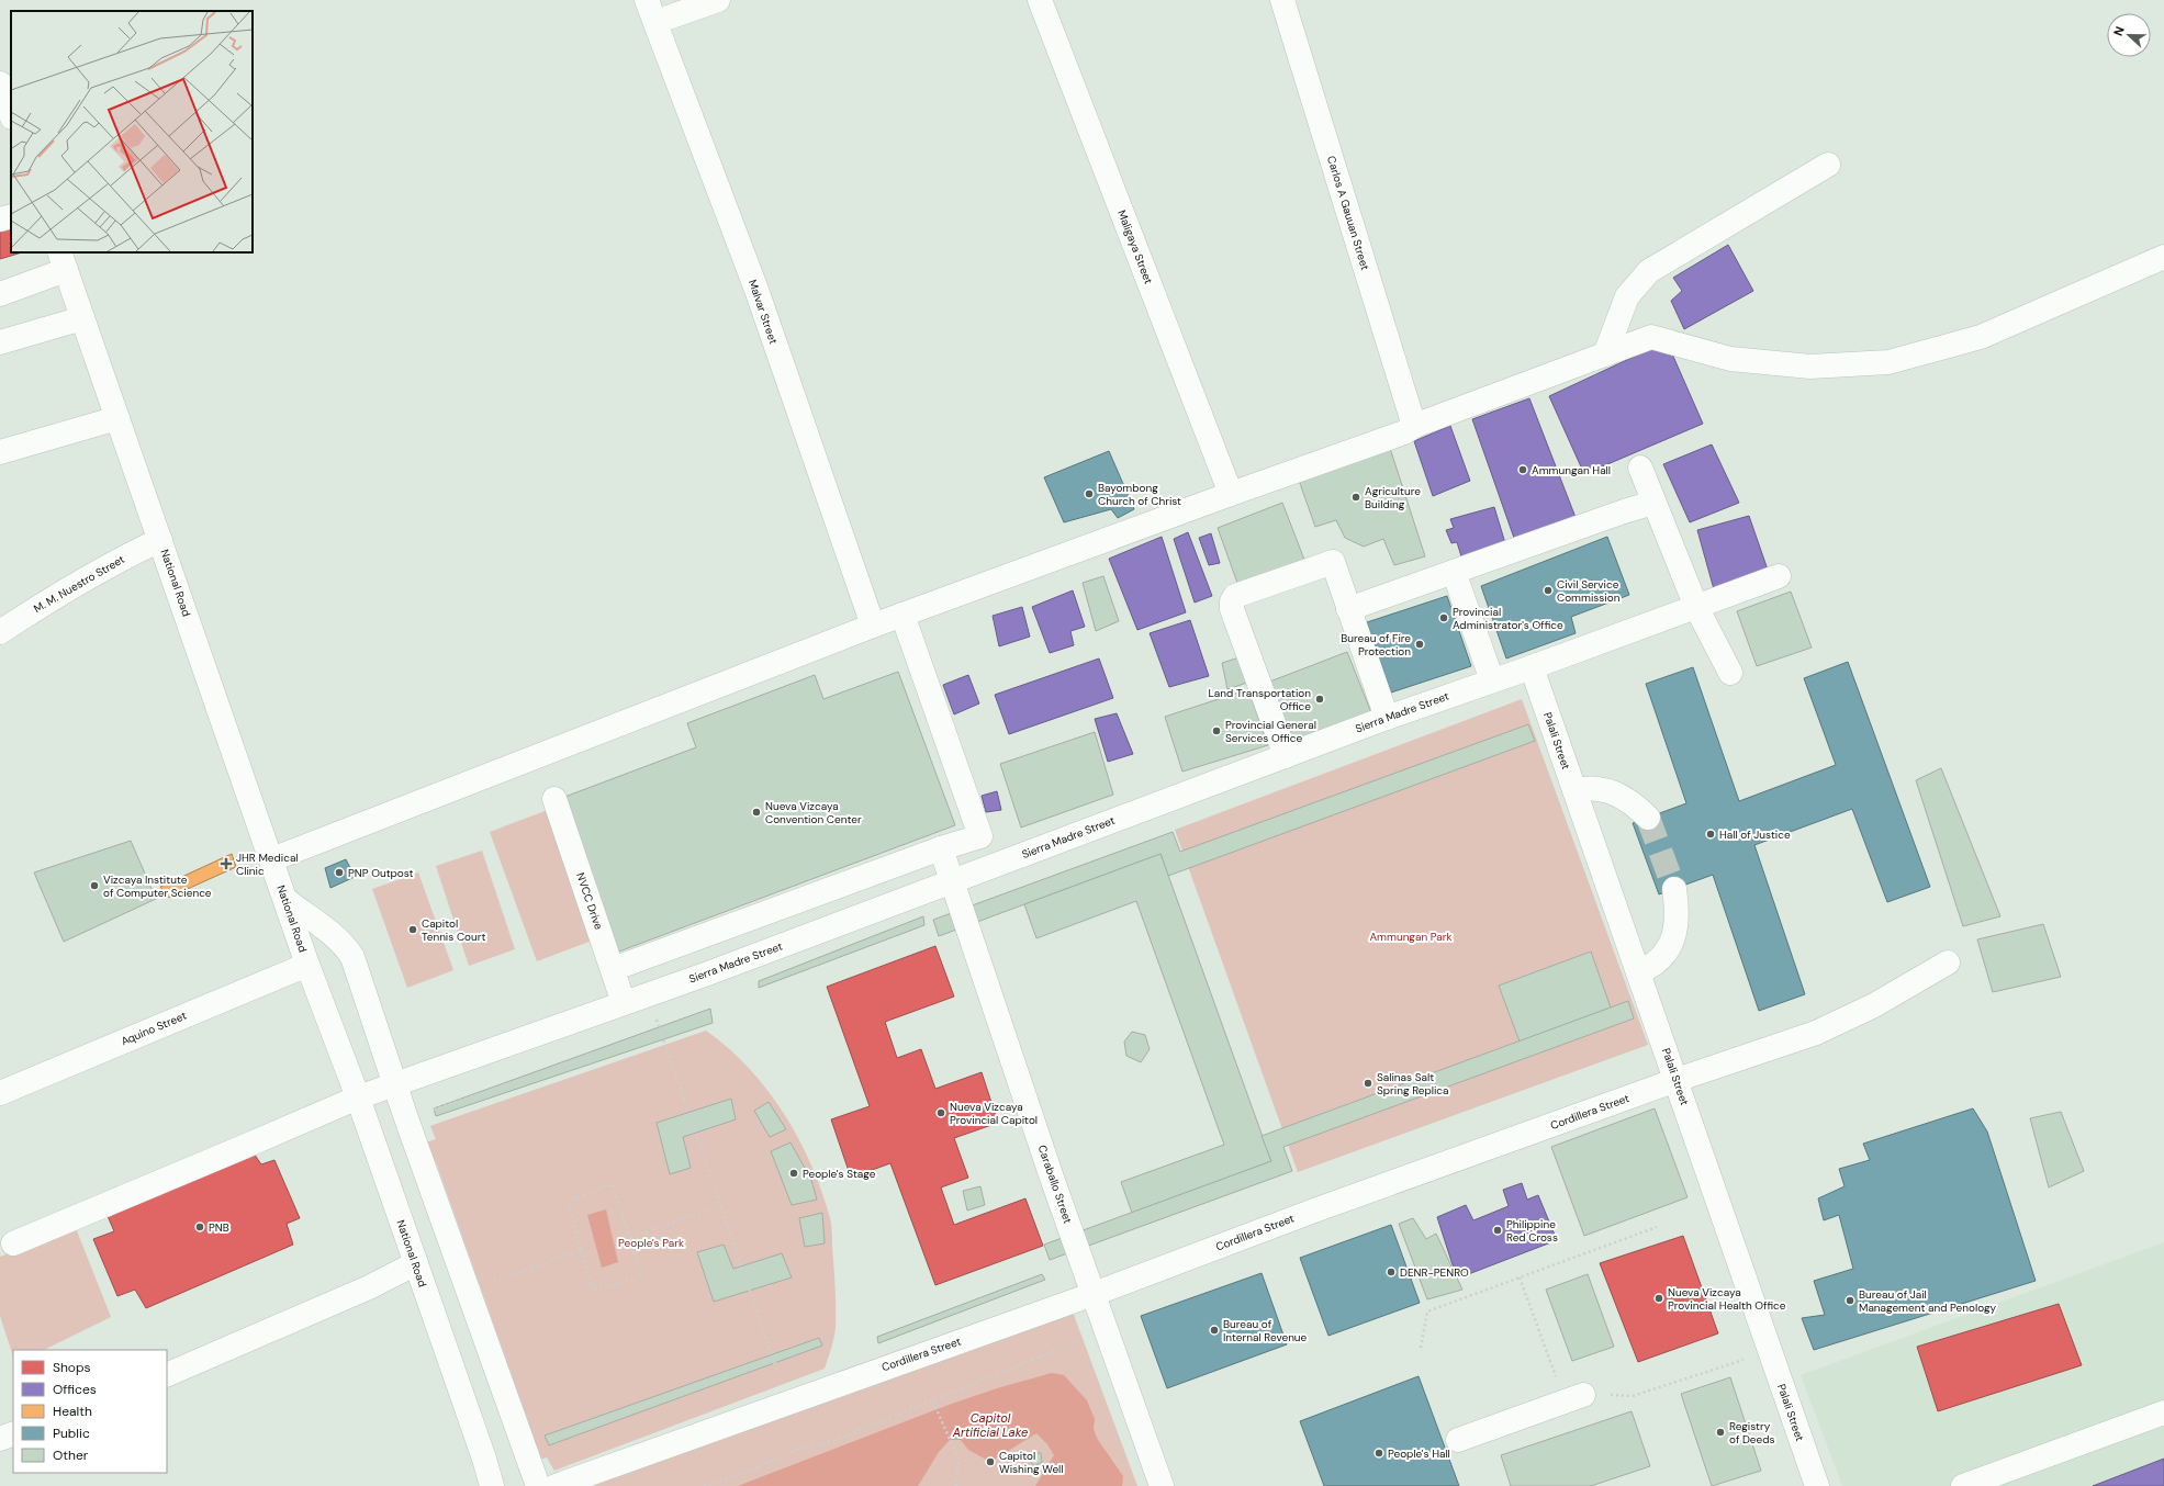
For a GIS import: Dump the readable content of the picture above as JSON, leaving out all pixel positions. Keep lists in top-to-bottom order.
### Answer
{
  "streets": {
    "street": [
      "Carlos A Gauuan Street",
      "Maligaya Street",
      "Malvar Street",
      "National Road",
      "M. M. Nuestro Street",
      "Sierra Madre Street",
      "Palali Street",
      "NVCC Drive",
      "Aquino Street",
      "Cordillera Street",
      "Caraballo Street"
    ]
  },
  "crossings": [
    ["National Road", "M. M. Nuestro Street"],
    ["National Road", "Sierra Madre Street"],
    ["National Road", "Aquino Street"],
    ["Sierra Madre Street", "Palali Street"],
    ["Sierra Madre Street", "NVCC Drive"],
    ["Sierra Madre Street", "Caraballo Street"],
    ["Palali Street", "Cordillera Street"],
    ["Cordillera Street", "Caraballo Street"]
  ],
  "water": ["Capitol Artificial Lake"],
  "parks": ["Ammungan Park", "People's Park"],
  "places": {
    "other": [
      "Ammungan Hall",
      "Bayombong Church of Christ",
      "Agriculture Building",
      "Civil Service Commission",
      "Provincial Administrator's Office",
      "Bureau of Fire Protection",
      "Land Transportation Office",
      "Provincial General Services Office",
      "Nueva Vizcaya Convention Center",
      "Hall of Justice",
      "PNP Outpost",
      "Vizcaya Institute of Computer Science",
      "Capitol Tennis Court",
      "Salinas Salt Spring Replica",
      "Nueva Vizcaya Provincial Capitol",
      "People's Stage",
      "PNB",
      "Philippine Red Cross",
      "DENR-PENRO",
      "Nueva Vizcaya Provincial Health Office",
      "Bureau of Jail Management and Penology",
      "Bureau of Internal Revenue",
      "Registry of Deeds",
      "People's Hall",
      "Capitol Wishing Well"
    ],
    "health": ["JHR Medical Clinic"]
  },
  "legend": [
    "Shops",
    "Offices",
    "Health",
    "Public",
    "Other"
  ],
  "north": "left"
}
